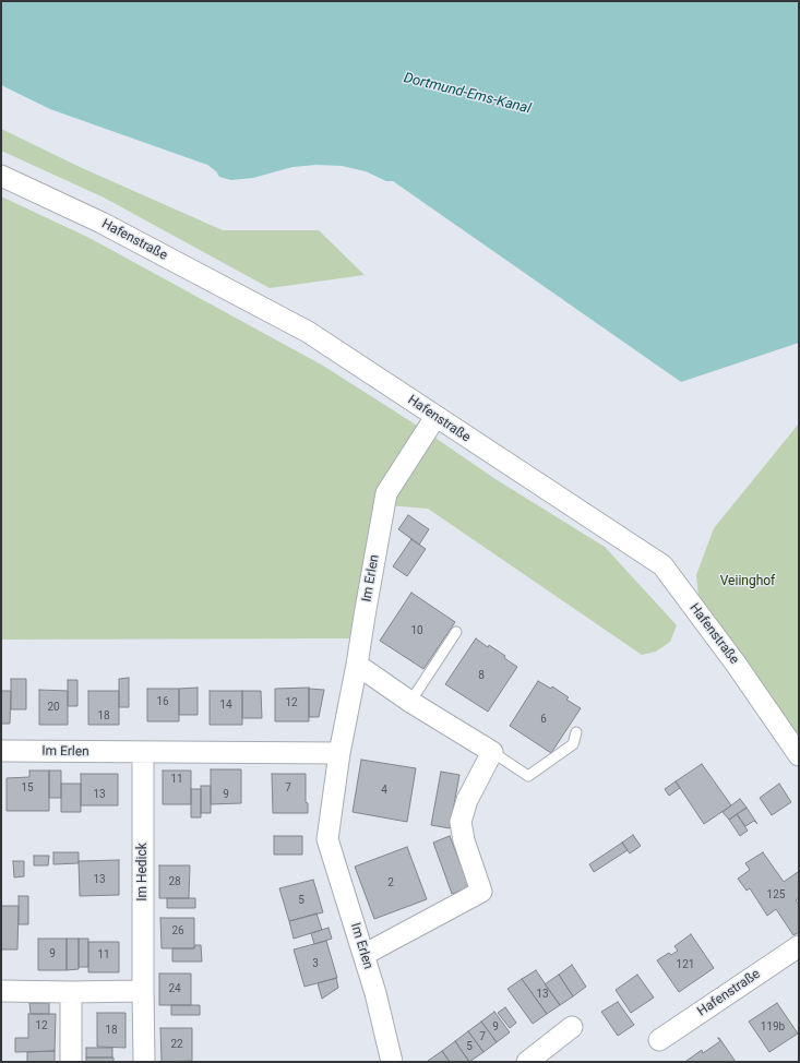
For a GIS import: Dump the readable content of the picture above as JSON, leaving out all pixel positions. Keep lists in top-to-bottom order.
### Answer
{
  "streets": {
    "street": ["Hafenstraße", "Im Erlen", "Im Hedick"]
  },
  "crossings": [
    ["Hafenstraße", "Im Erlen"],
    ["Im Erlen", "Im Hedick"]
  ],
  "water": ["Dortmund-Ems-Kanal"],
  "parks": ["Veiinghof"],
  "house_numbers": [
    "10",
    "8",
    "16",
    "12",
    "14",
    "20",
    "18",
    "6",
    "11",
    "15",
    "7",
    "4",
    "13",
    "9",
    "13",
    "28",
    "2",
    "125",
    "5",
    "26",
    "9",
    "11",
    "3",
    "121",
    "24",
    "13",
    "12",
    "9",
    "119b",
    "18",
    "7",
    "22",
    "5"
  ]
}
